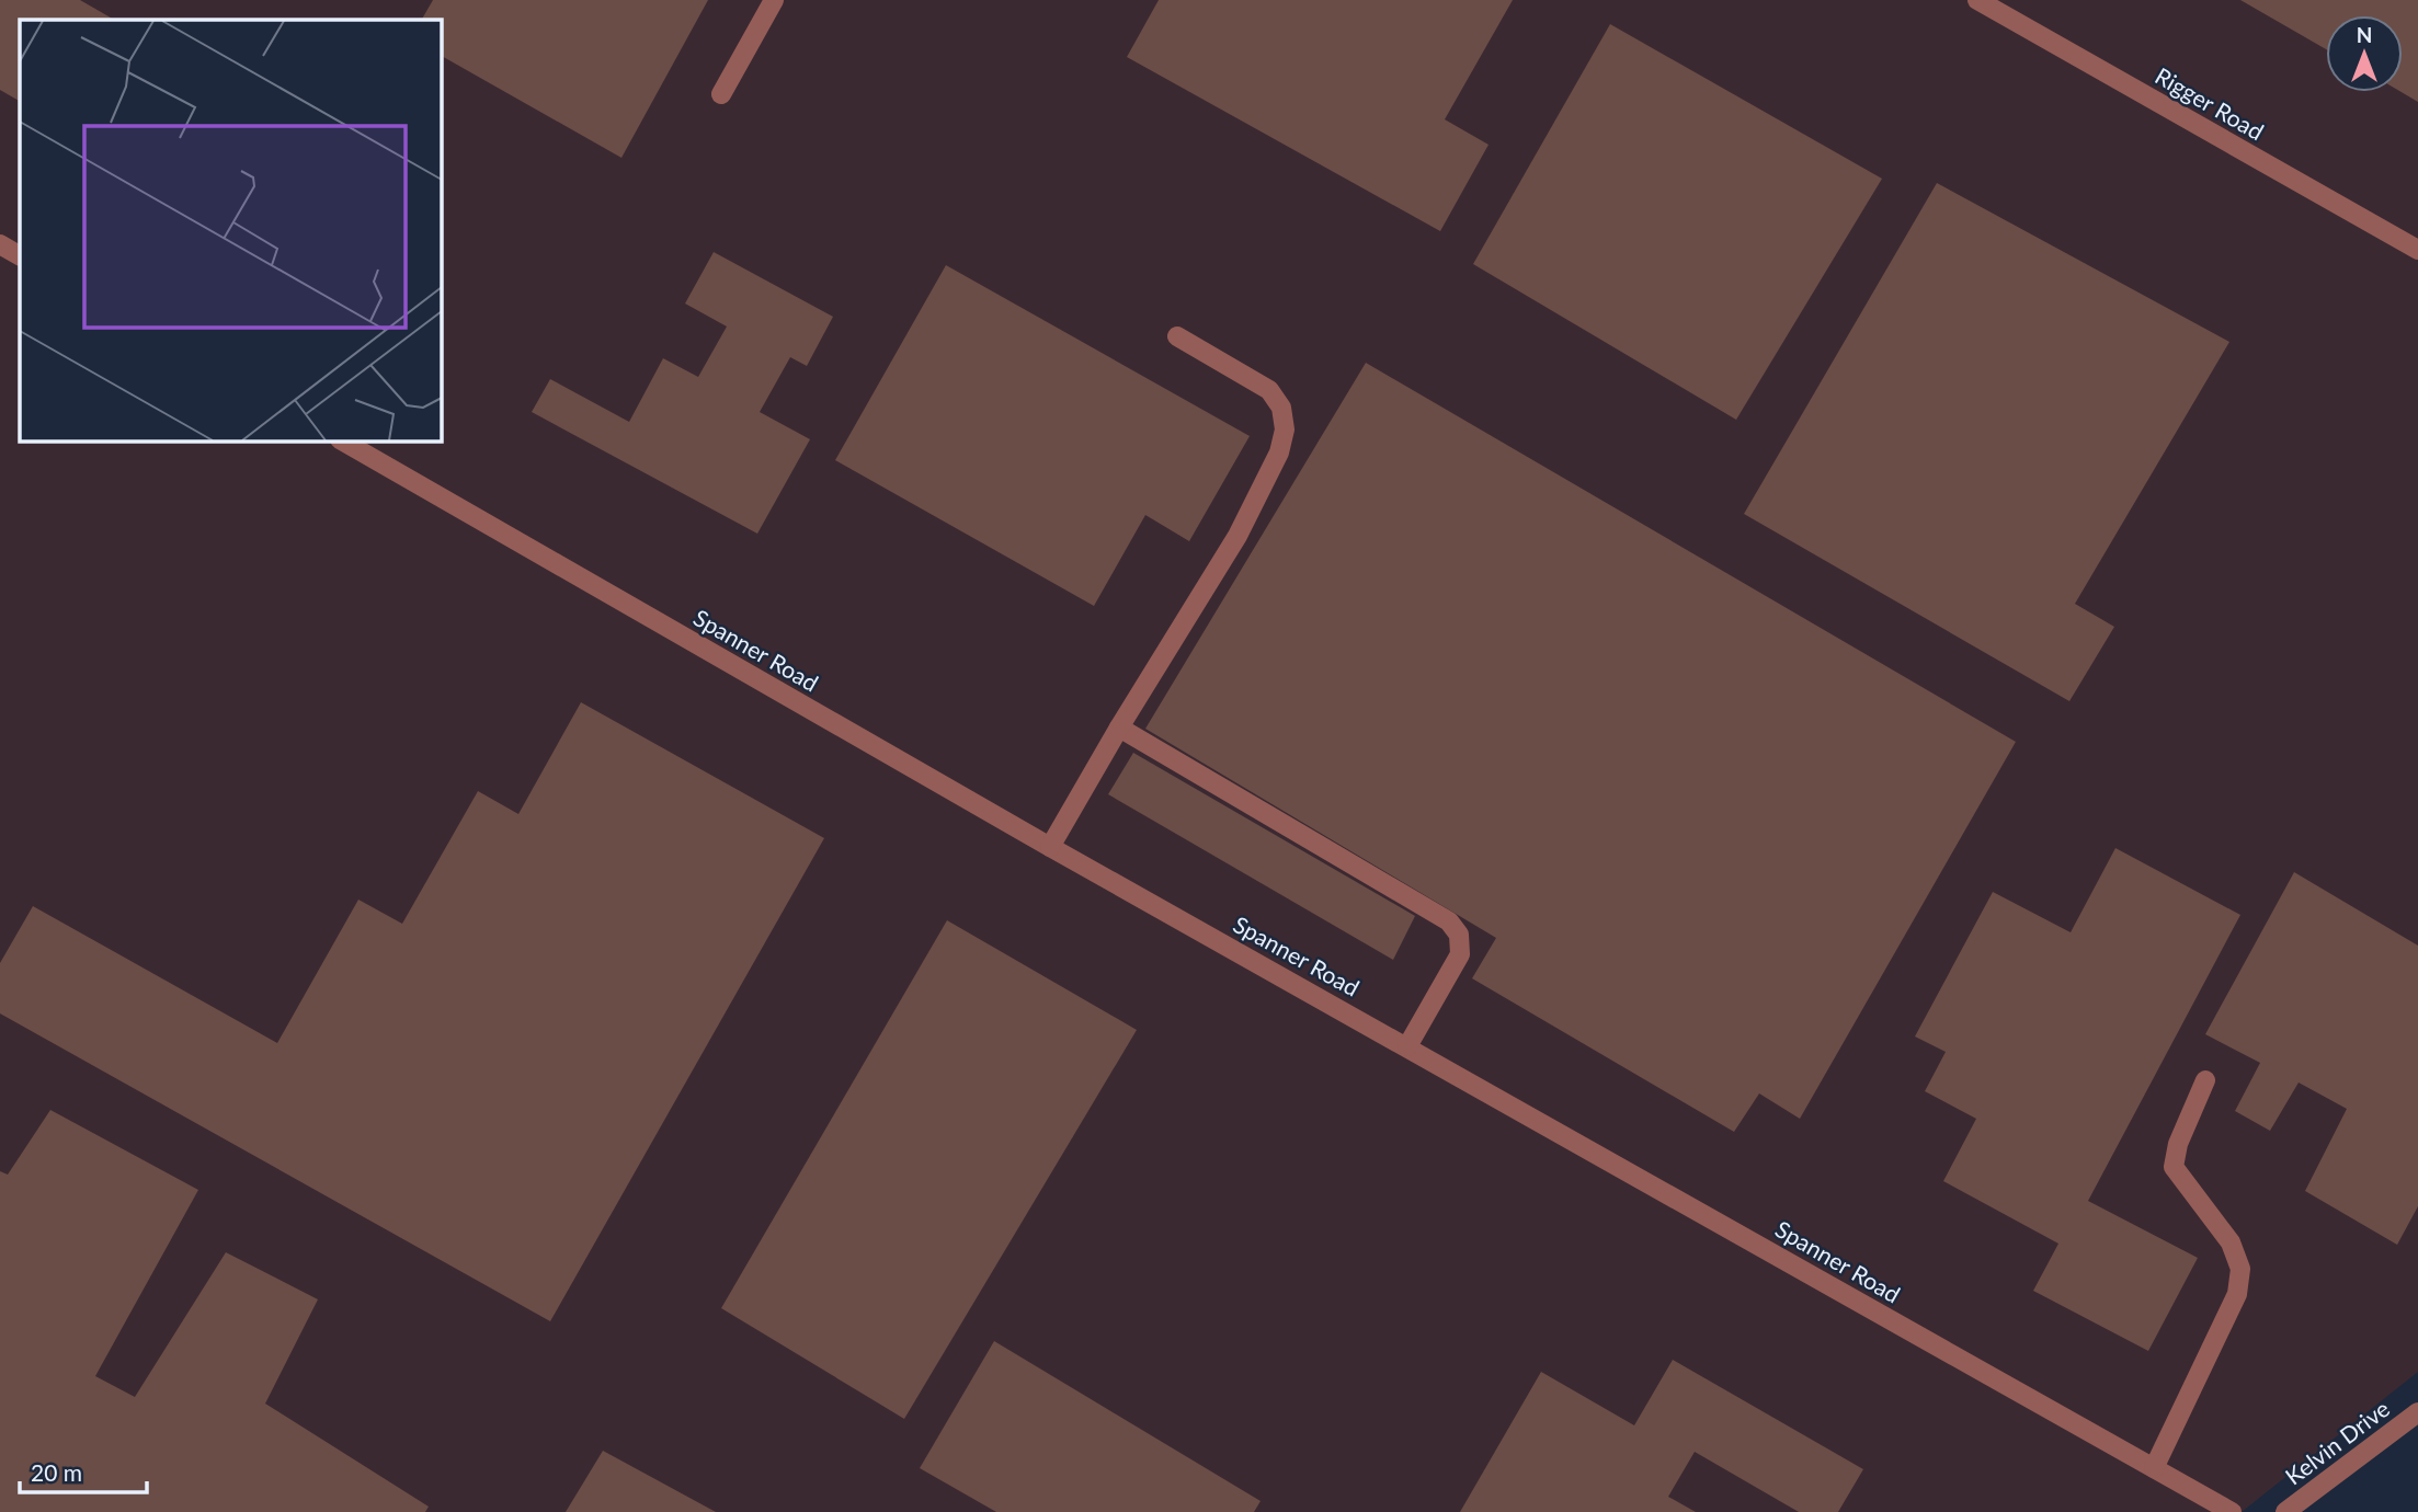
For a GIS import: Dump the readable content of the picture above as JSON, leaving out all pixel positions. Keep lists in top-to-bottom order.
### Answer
{
  "streets": {
    "street": ["Rigger Road", "Spanner Road", "Kelvin Drive"]
  },
  "scale_bar": "20 m",
  "north": "top"
}
